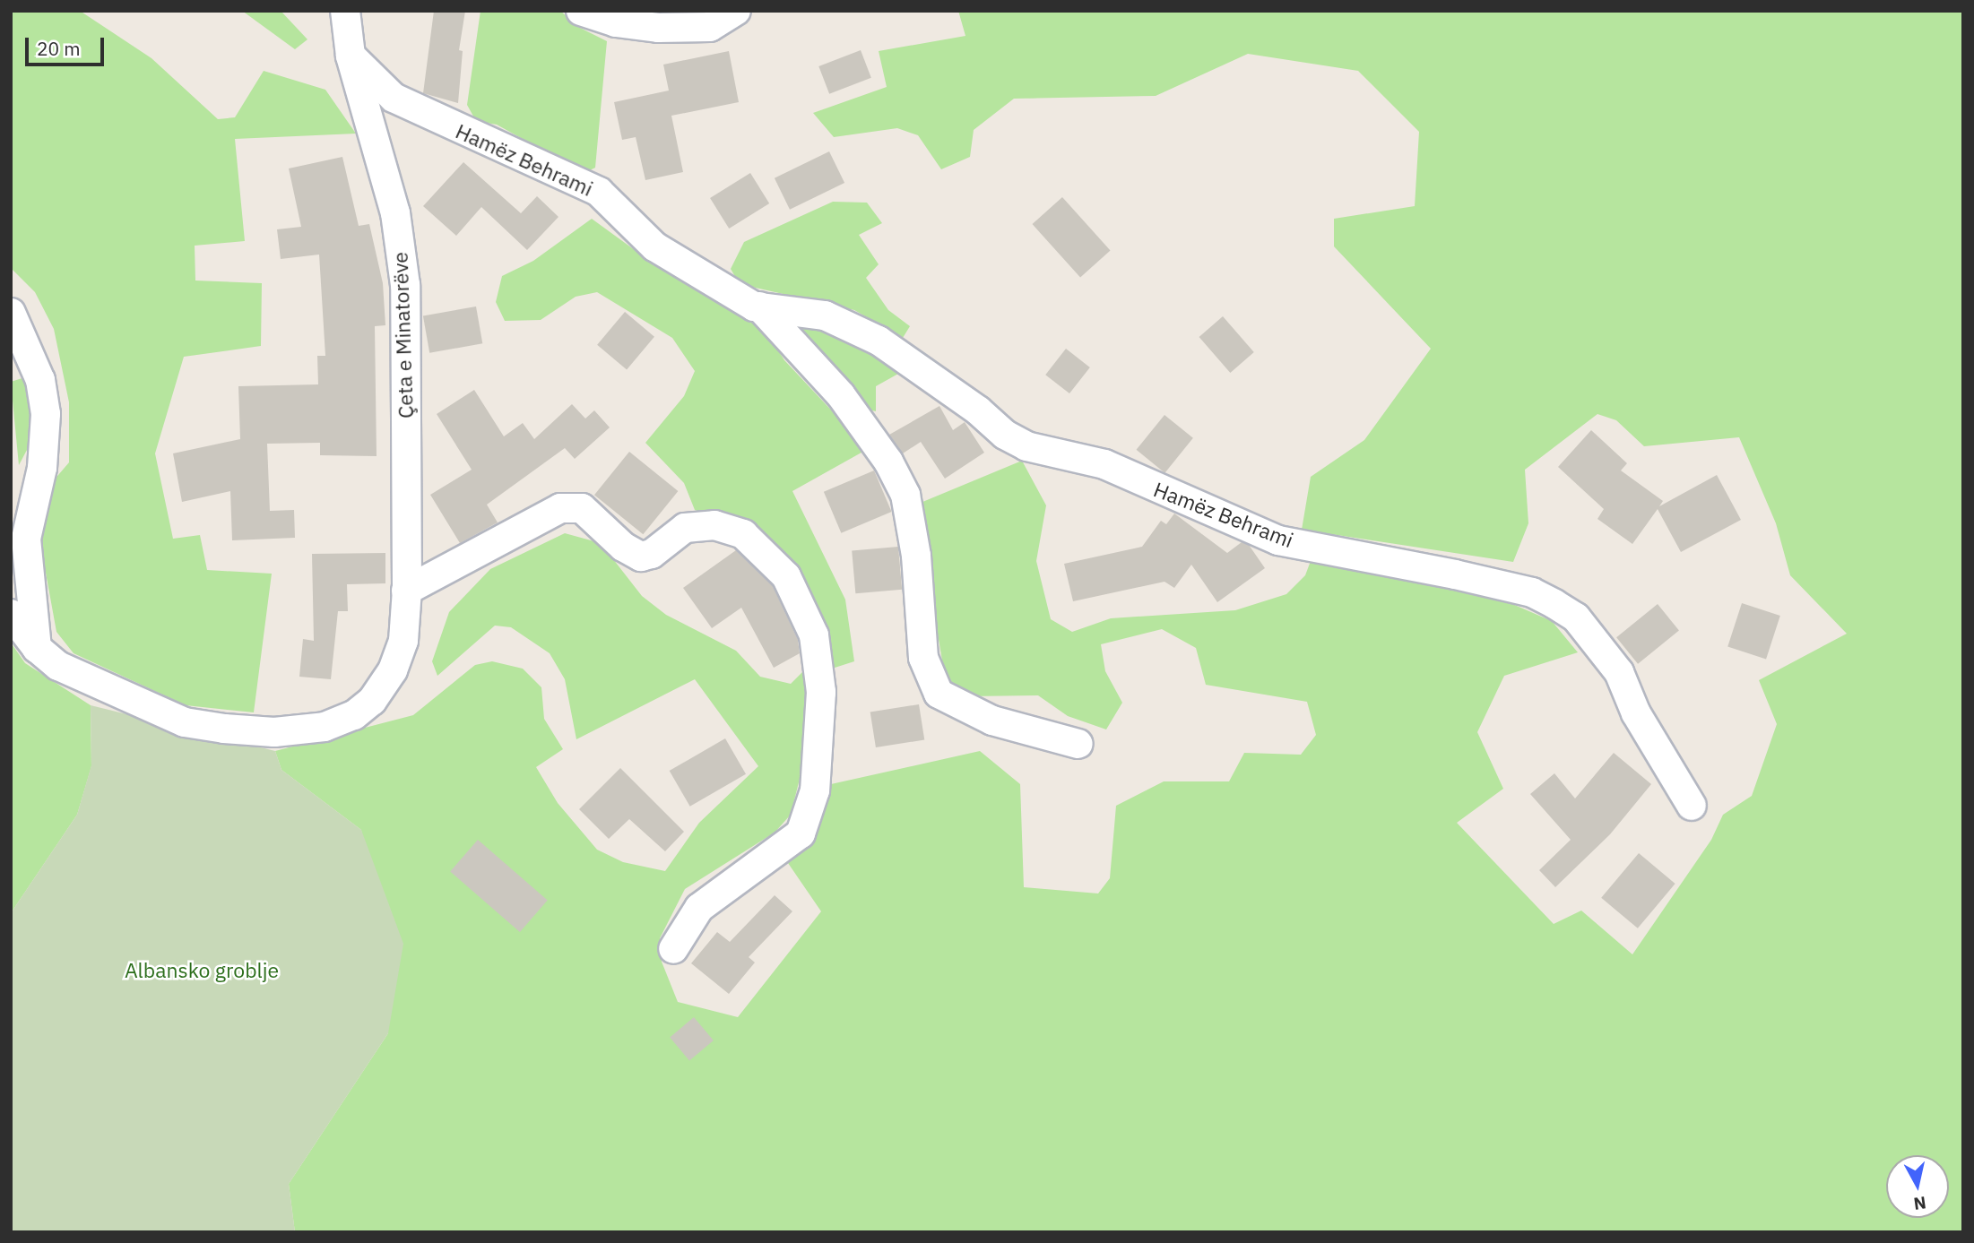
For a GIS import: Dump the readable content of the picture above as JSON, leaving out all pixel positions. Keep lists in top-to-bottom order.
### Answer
{
  "streets": {
    "street": ["Hamëz Behrami", "Çeta e Minatorëve"]
  },
  "crossings": [
    ["Hamëz Behrami", "Çeta e Minatorëve"]
  ],
  "parks": ["Albansko groblje"],
  "scale_bar": "20 m",
  "north": "bottom"
}
